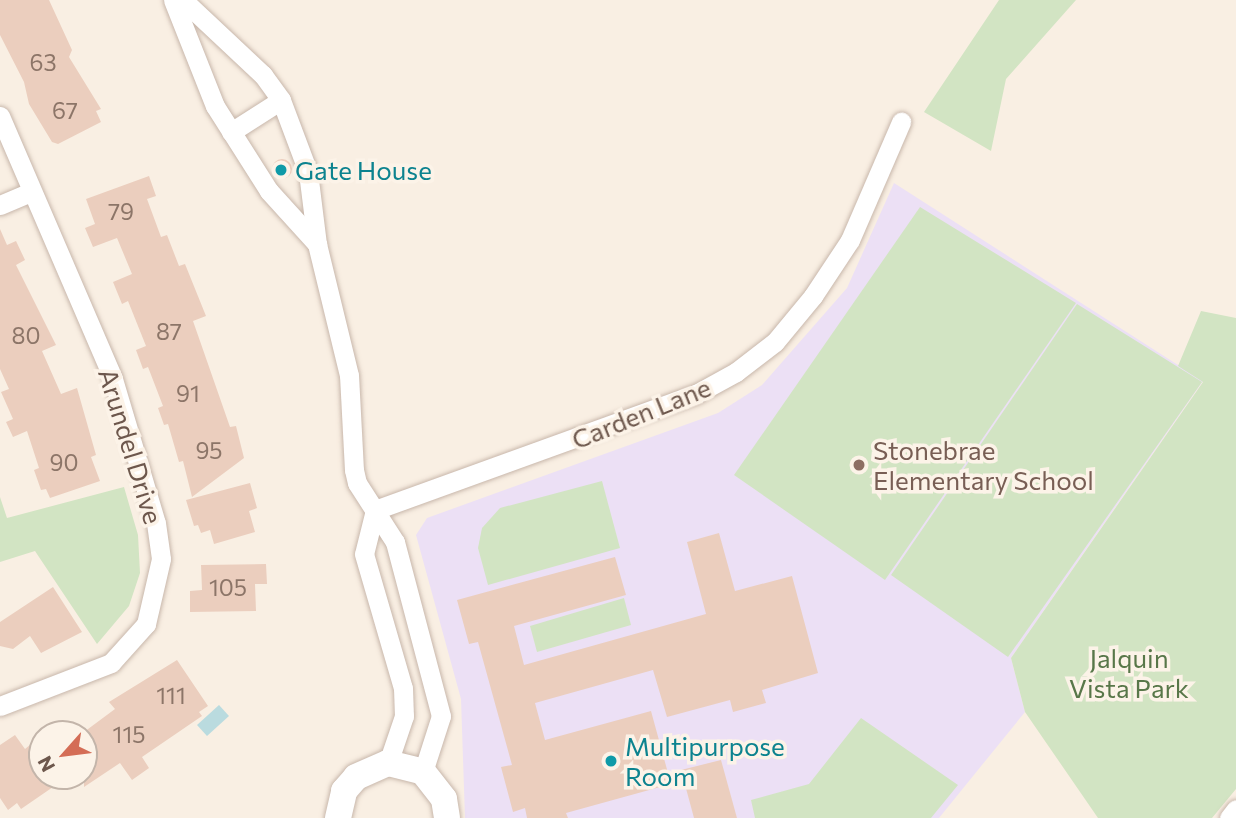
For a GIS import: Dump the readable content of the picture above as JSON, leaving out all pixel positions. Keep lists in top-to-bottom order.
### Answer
{
  "streets": {
    "street": ["Carden Lane", "Arundel Drive"]
  },
  "parks": ["Jalquin Vista Park"],
  "places": ["Gate House", "Stonebrae Elementary School", "Multipurpose Room"],
  "house_numbers": [
    "63",
    "67",
    "79",
    "87",
    "80",
    "91",
    "95",
    "90",
    "105",
    "111",
    "115"
  ],
  "north": "bottom left"
}
